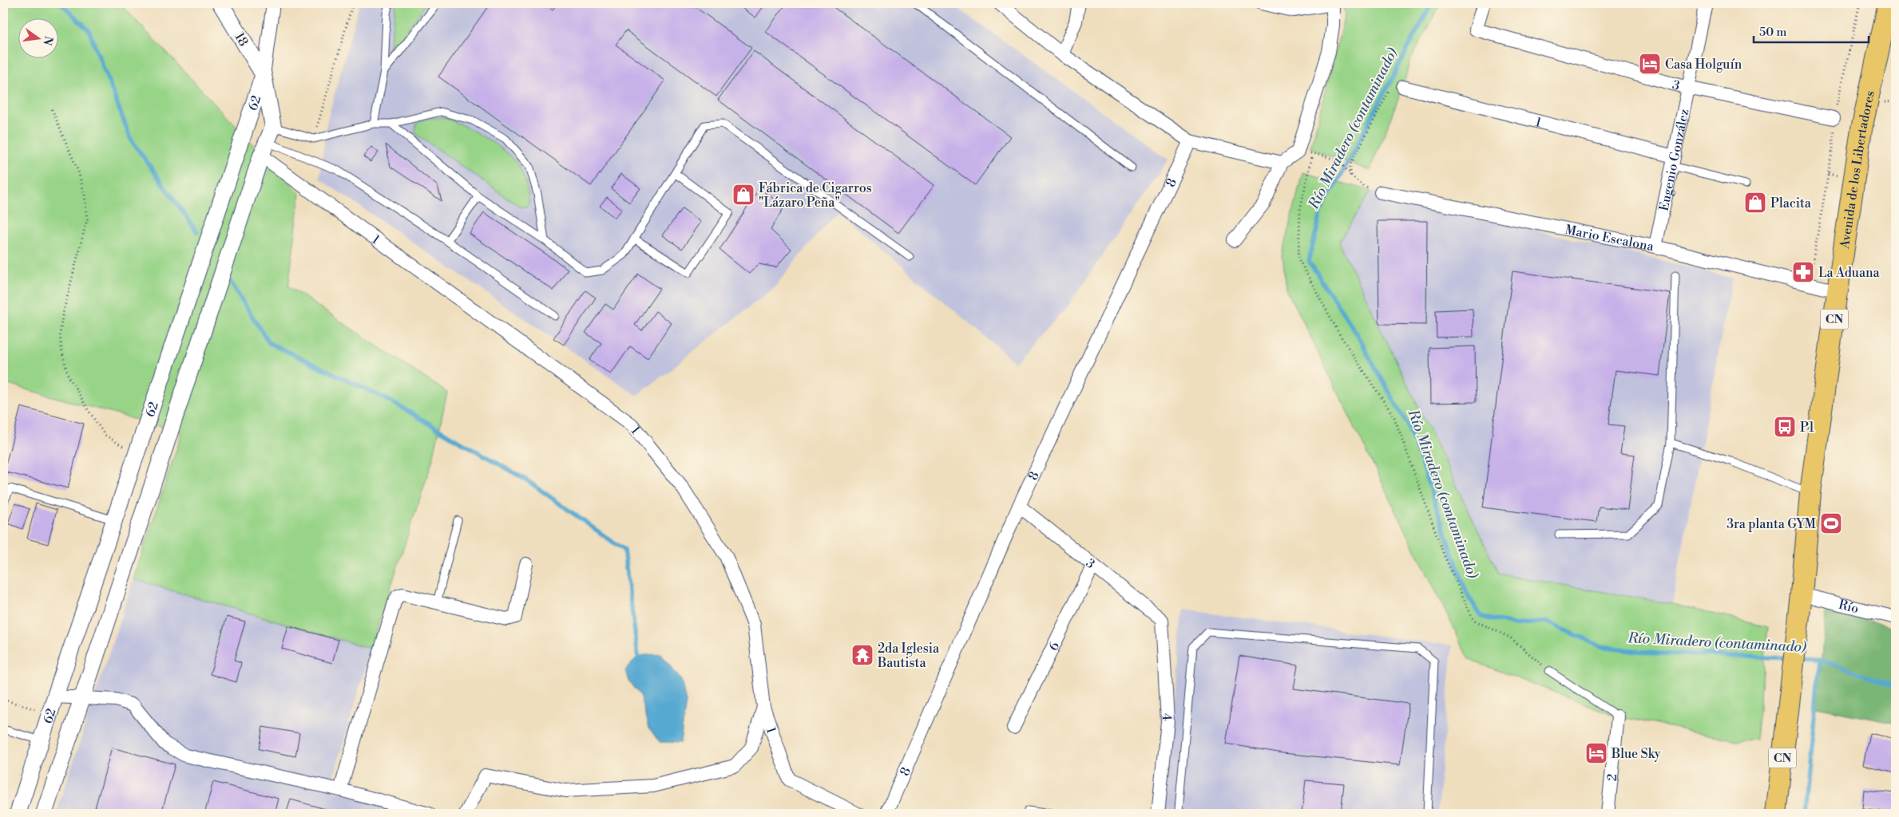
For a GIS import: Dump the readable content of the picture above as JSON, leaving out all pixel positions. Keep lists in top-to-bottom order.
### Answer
{
  "streets": {
    "main road": ["Avenida de los Libertadores", "CN"],
    "street": [
      "18",
      "3",
      "62",
      "1",
      "Eugenio González",
      "8",
      "Mario Escalona",
      "Río",
      "6",
      "4",
      "2"
    ]
  },
  "crossings": [
    ["18", "62"],
    ["3", "Eugenio González"],
    ["3", "8"],
    ["3", "6"],
    ["3", "4"],
    ["62", "1"],
    ["1", "Eugenio González"],
    ["Eugenio González", "Mario Escalona"],
    ["Avenida de los Libertadores", "Mario Escalona"],
    ["Avenida de los Libertadores", "Río"]
  ],
  "water": ["Río Miradero (contaminado)"],
  "places": {
    "hotel": ["Casa Holguín", "Blue Sky"],
    "shop": ["Fábrica de Cigarros \"Lázaro Peña\"", "Placita"],
    "pharmacy": ["La Aduana"],
    "bus stop": ["P1"],
    "sports": ["3ra planta GYM"],
    "temple": ["2da Iglesia Bautista"]
  },
  "scale_bar": "50 m",
  "north": "right"
}
